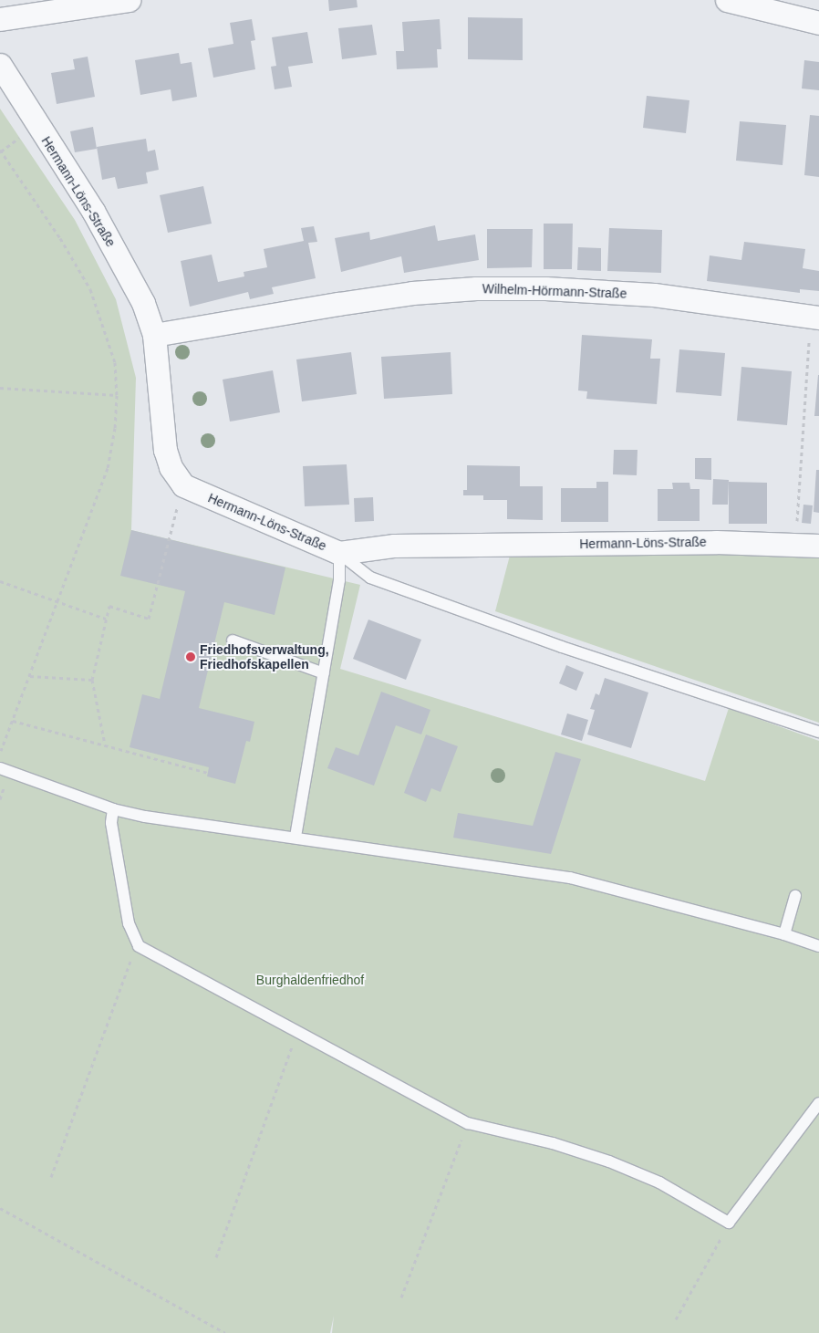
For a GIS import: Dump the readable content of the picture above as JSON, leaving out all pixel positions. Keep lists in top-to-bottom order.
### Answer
{
  "streets": {
    "street": ["Hermann-Löns-Straße", "Wilhelm-Hörmann-Straße"]
  },
  "crossings": [
    ["Hermann-Löns-Straße", "Wilhelm-Hörmann-Straße"]
  ],
  "parks": ["Burghaldenfriedhof"],
  "places": ["Friedhofsverwaltung, Friedhofskapellen"]
}
